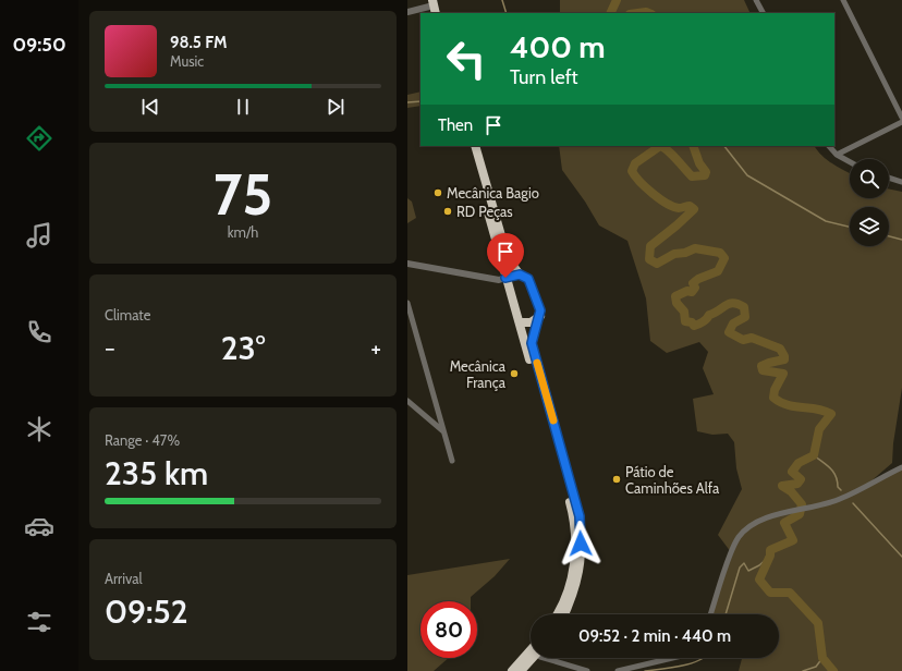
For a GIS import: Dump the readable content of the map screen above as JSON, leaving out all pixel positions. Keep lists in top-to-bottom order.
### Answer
{
  "places": [
    "Mecânica Bagio",
    "RD Peças",
    "Mecânica França",
    "Pátio de Caminhões Alfa"
  ],
  "page": {
    "tabs": "09:50",
    "turn": ["400 m", "Turn left"],
    "song": ["98.5 FM", "Music"],
    "then": "Then",
    "tile": [
      ["75", "km/h"],
      "Climate",
      ["Range · 47%", "235 km"],
      ["Arrival", "09:52"]
    ],
    "heat": ["−", "23°", "+"],
    "limit": "80",
    "trip": "09:52 · 2 min · 440 m"
  }
}
